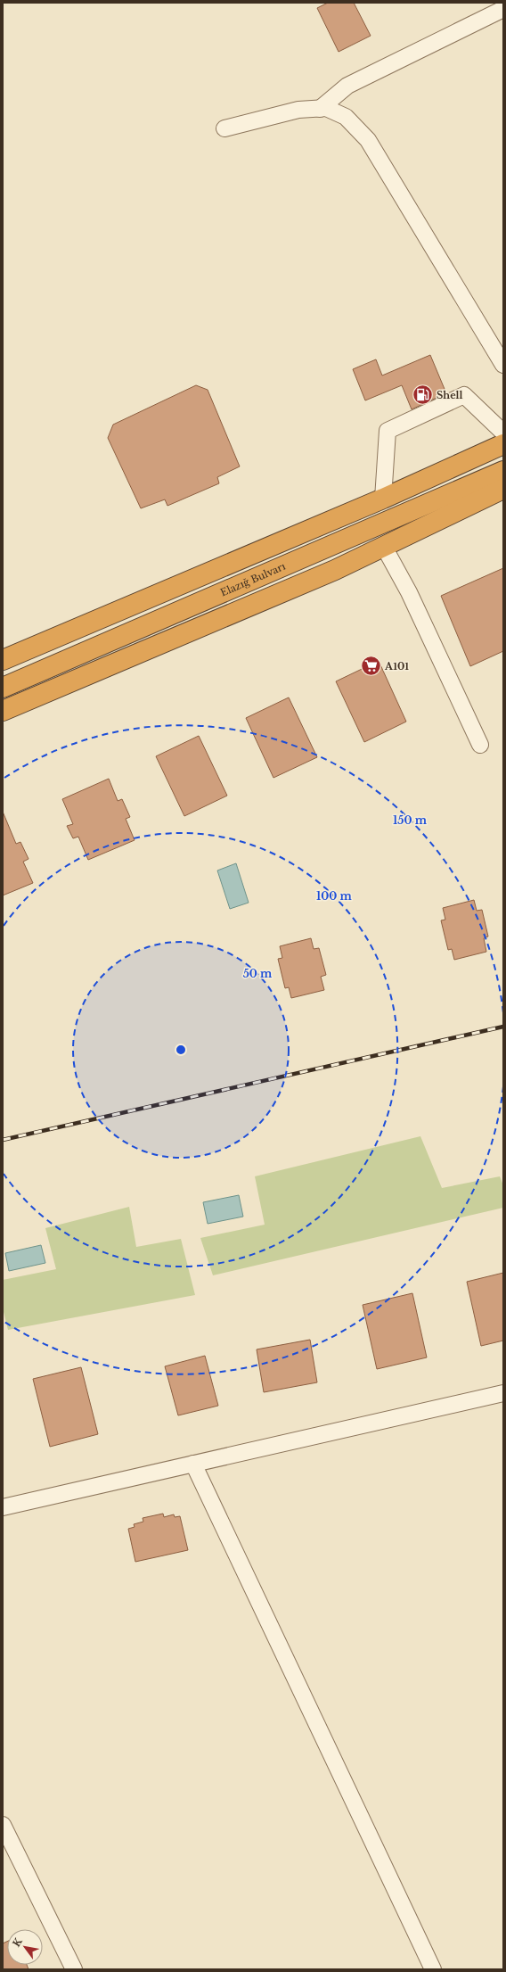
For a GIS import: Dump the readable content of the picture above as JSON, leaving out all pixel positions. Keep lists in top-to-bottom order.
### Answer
{
  "streets": {
    "highway": ["Elazığ Bulvarı"]
  },
  "places": {
    "fuel station": ["Shell"],
    "supermarket": ["A101"]
  },
  "north": "top left",
  "rings": ["150 m", "100 m", "50 m"]
}
